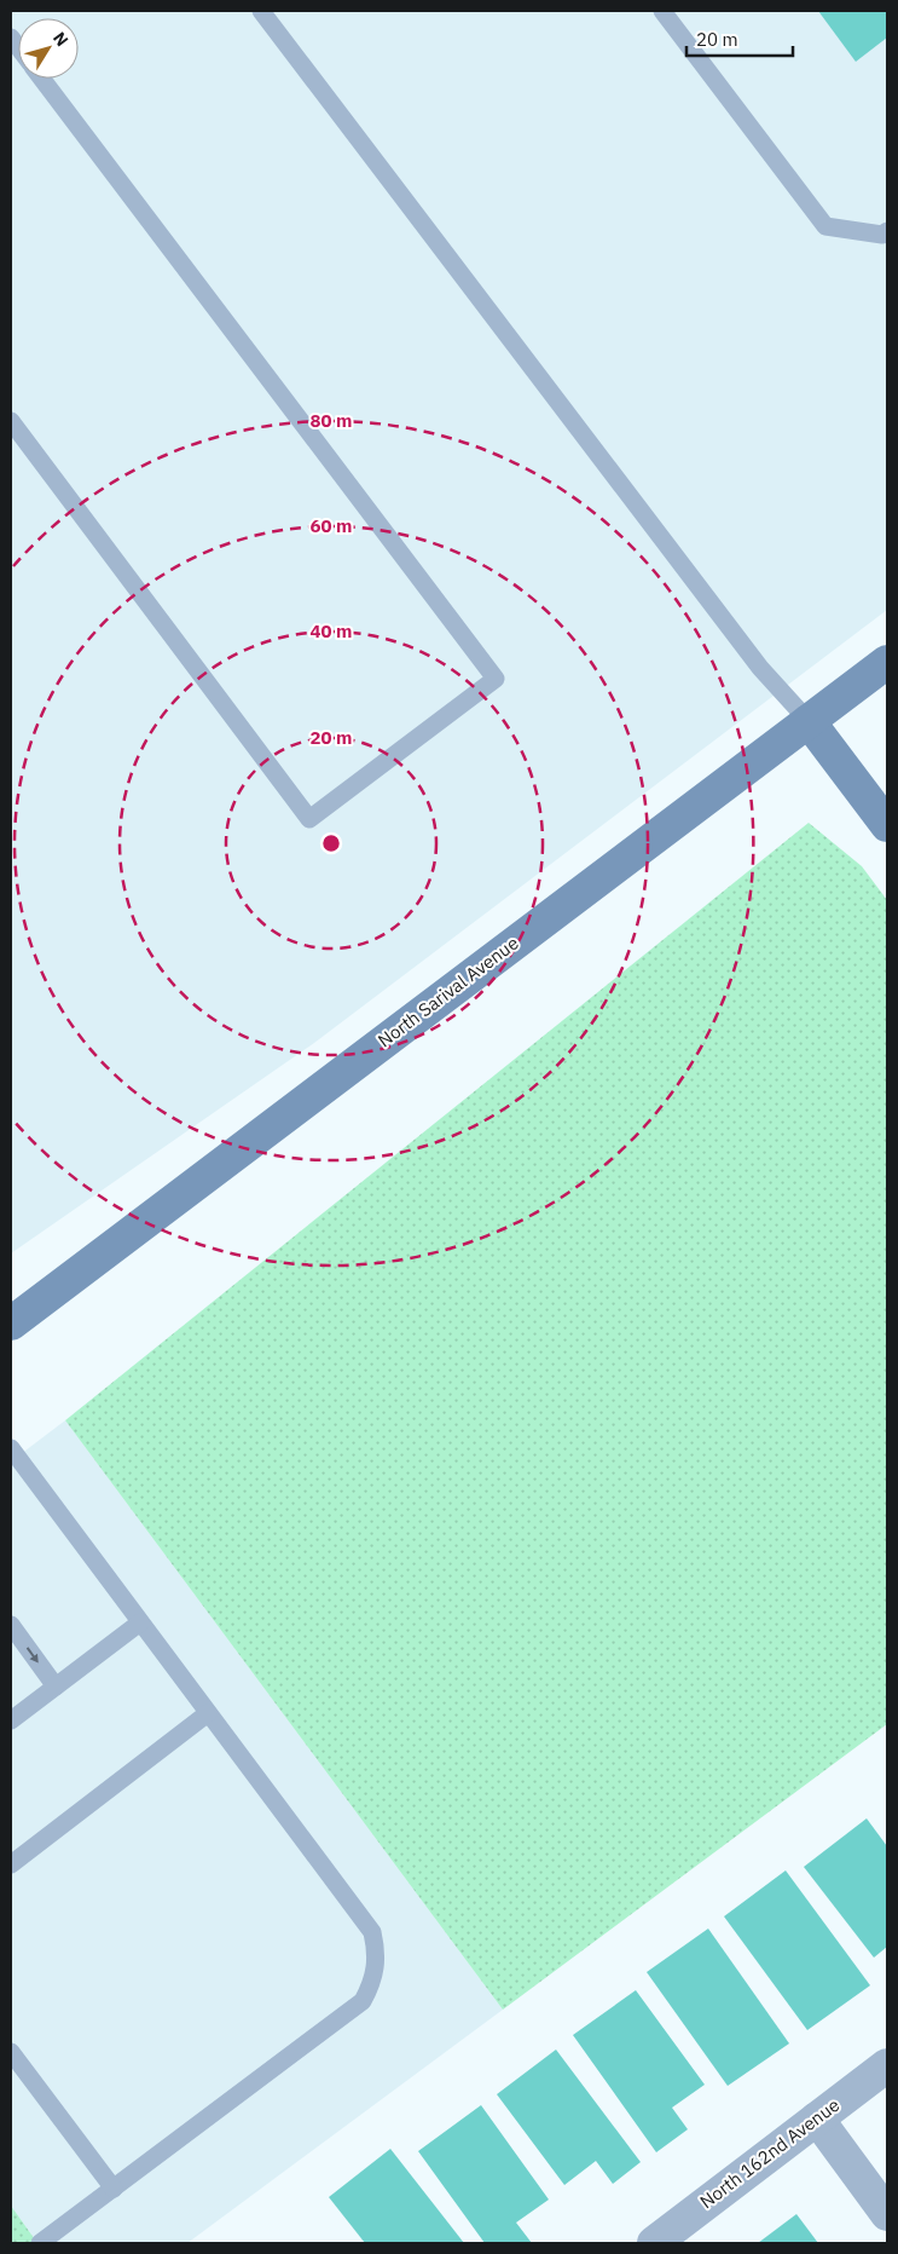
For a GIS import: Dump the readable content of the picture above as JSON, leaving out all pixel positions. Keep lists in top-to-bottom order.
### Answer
{
  "streets": {
    "street": ["North Sarival Avenue", "North 162nd Avenue"]
  },
  "scale_bar": "20 m",
  "north": "top right",
  "rings": [
    "80 m",
    "60 m",
    "40 m",
    "20 m"
  ]
}
